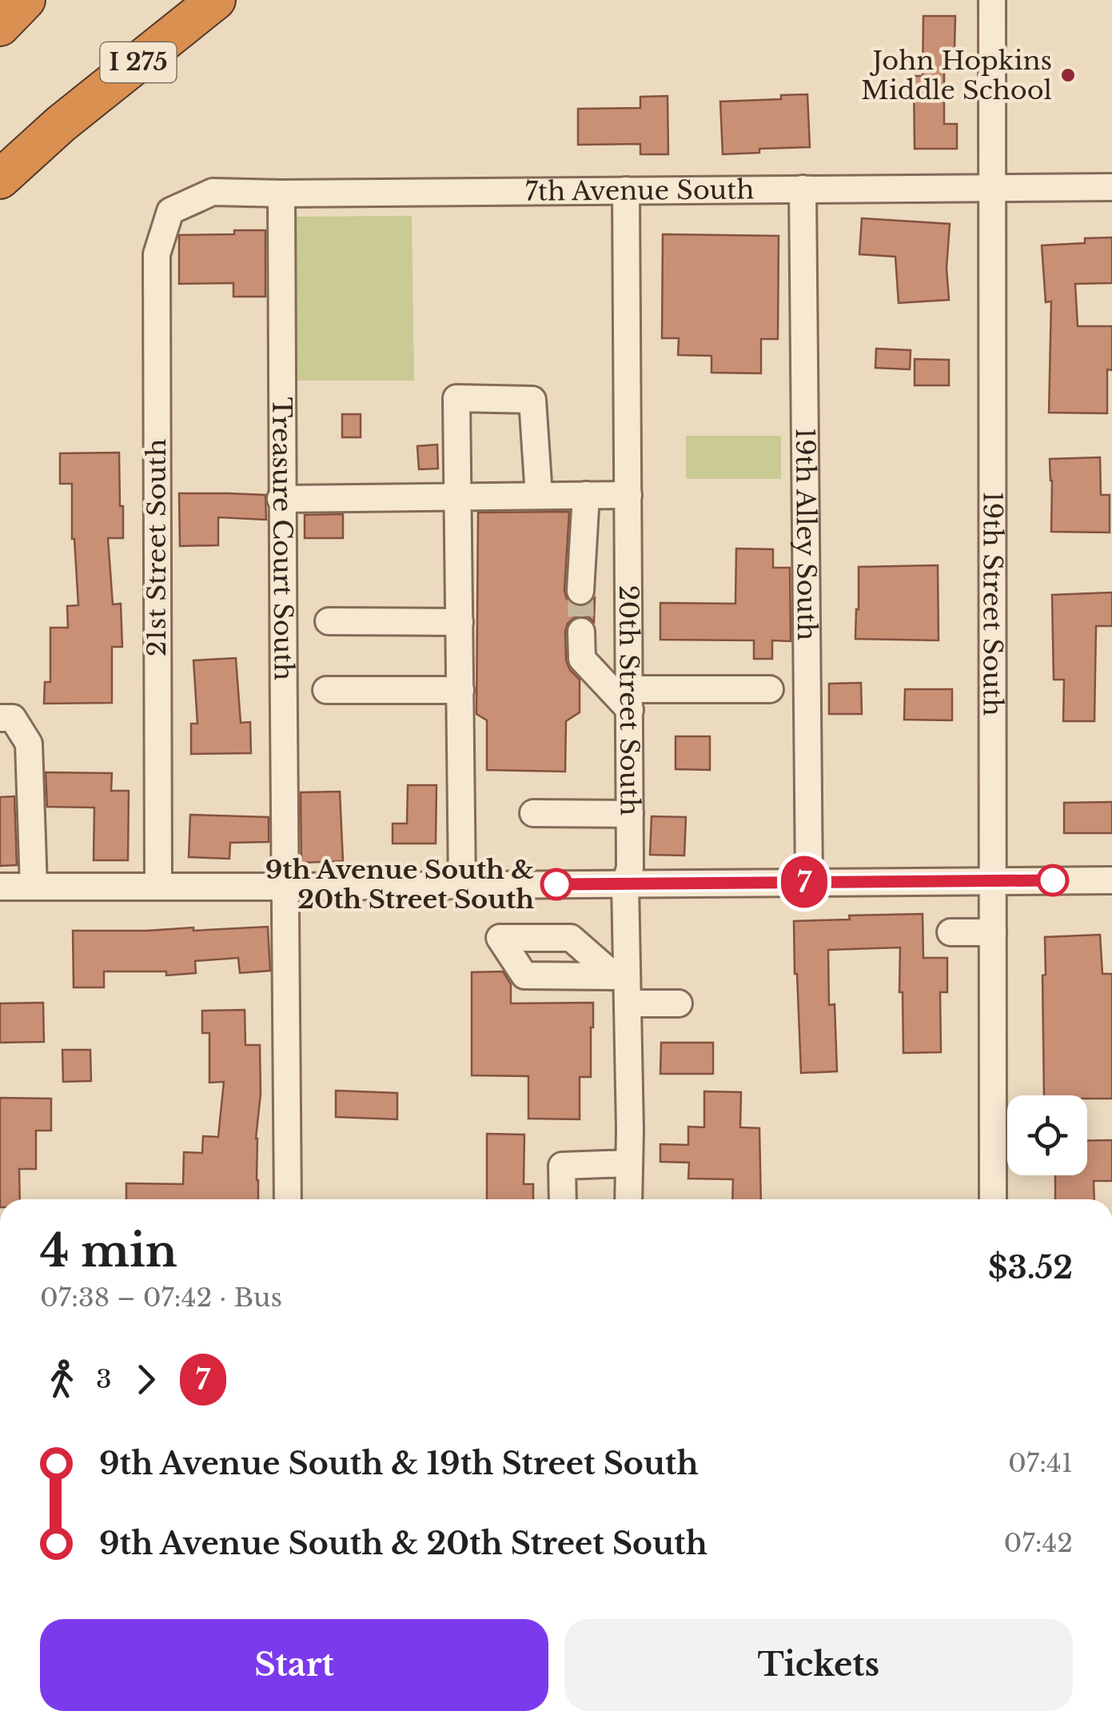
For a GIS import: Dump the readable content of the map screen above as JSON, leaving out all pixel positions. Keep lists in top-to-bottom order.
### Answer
{
  "streets": {
    "highway": ["I 275"],
    "street": [
      "7th Avenue South",
      "19th Alley South",
      "Treasure Court South",
      "21st Street South",
      "19th Street South",
      "20th Street South"
    ]
  },
  "crossings": [
    ["7th Avenue South", "19th Alley South"],
    ["7th Avenue South", "Treasure Court South"],
    ["7th Avenue South", "21st Street South"],
    ["7th Avenue South", "19th Street South"],
    ["7th Avenue South", "20th Street South"]
  ],
  "places": ["John Hopkins Middle School", "9th Avenue South & 20th Street South"],
  "lines": ["bus line 7"],
  "page": {
    "on_map": "7",
    "heading": ["4 min", "07:38 – 07:42 · Bus", "$3.52"],
    "legs": ["3", "7"],
    "list": [
      {
        "name": "9th Avenue South & 19th Street South",
        "value": "07:41"
      },
      {
        "name": "9th Avenue South & 20th Street South",
        "value": "07:42"
      }
    ],
    "buttons": ["Start", "Tickets"]
  }
}
